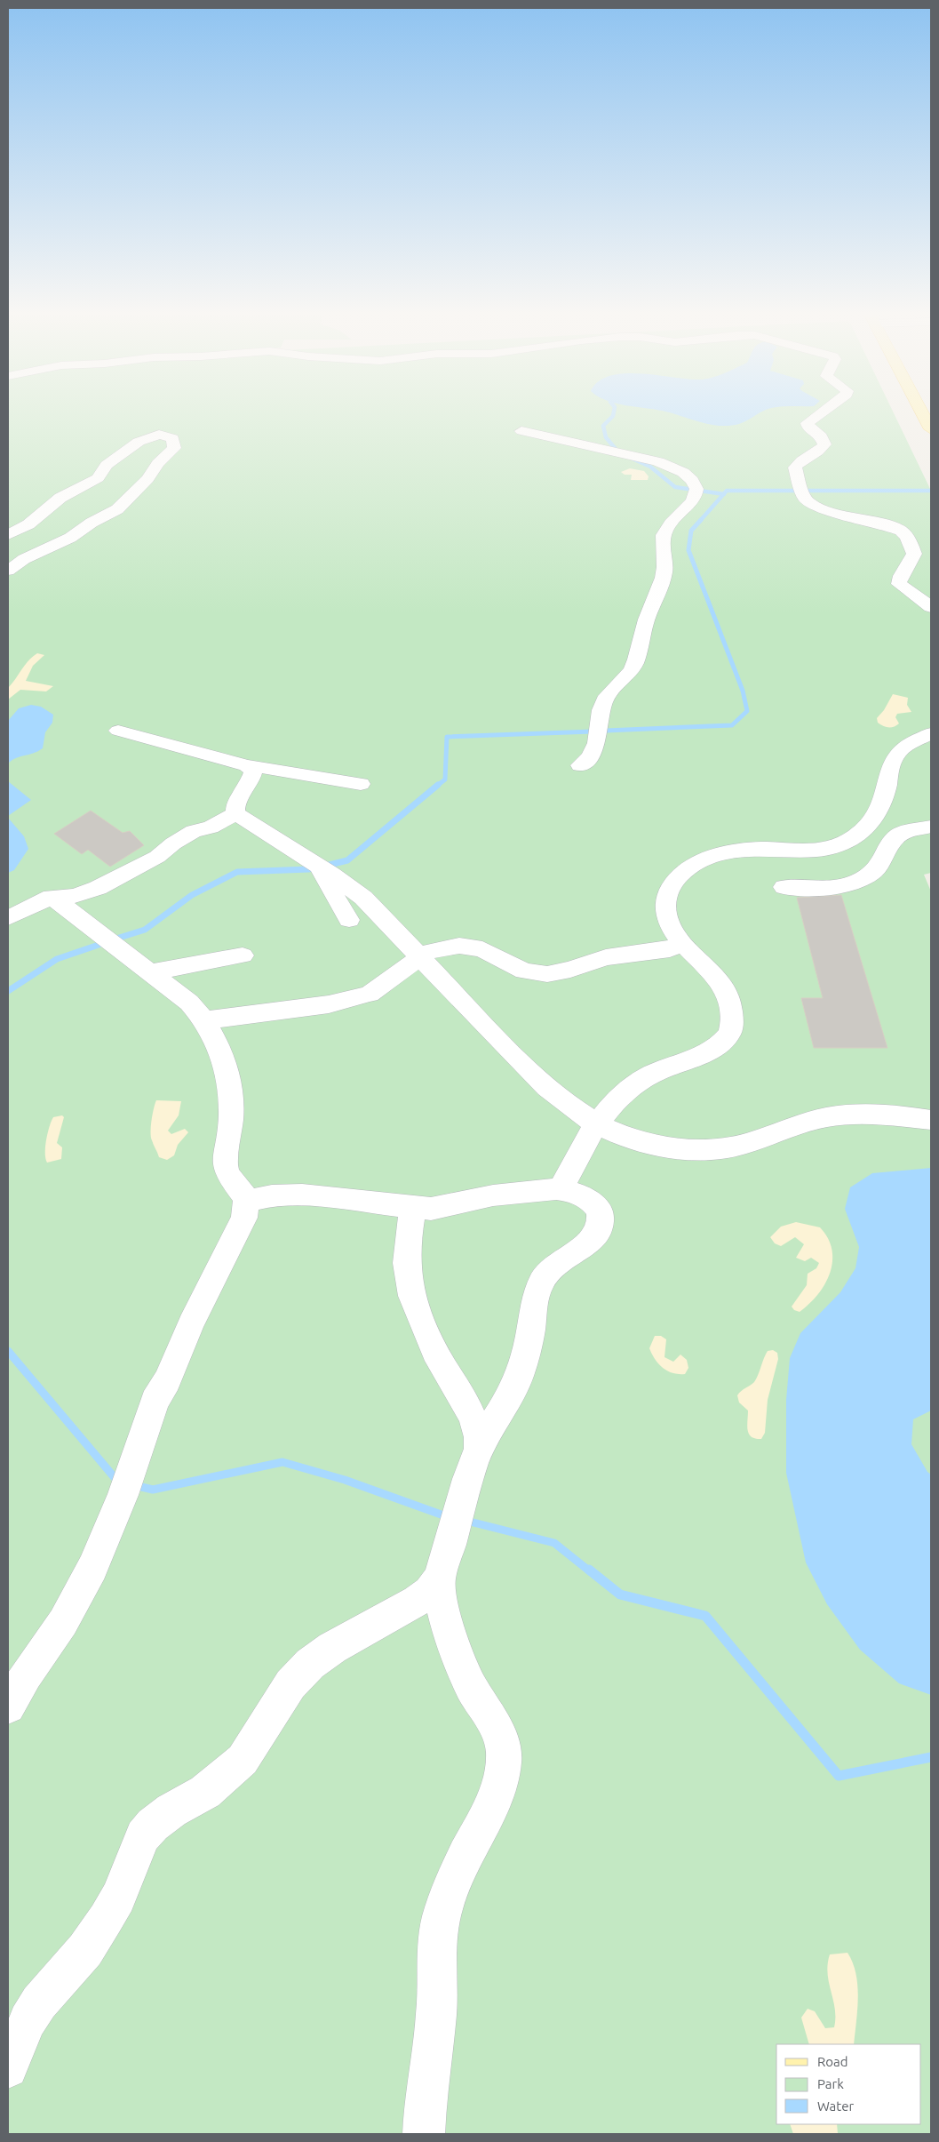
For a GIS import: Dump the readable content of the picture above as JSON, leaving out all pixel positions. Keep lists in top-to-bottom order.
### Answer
{
  "legend": ["Road", "Park", "Water"]
}
